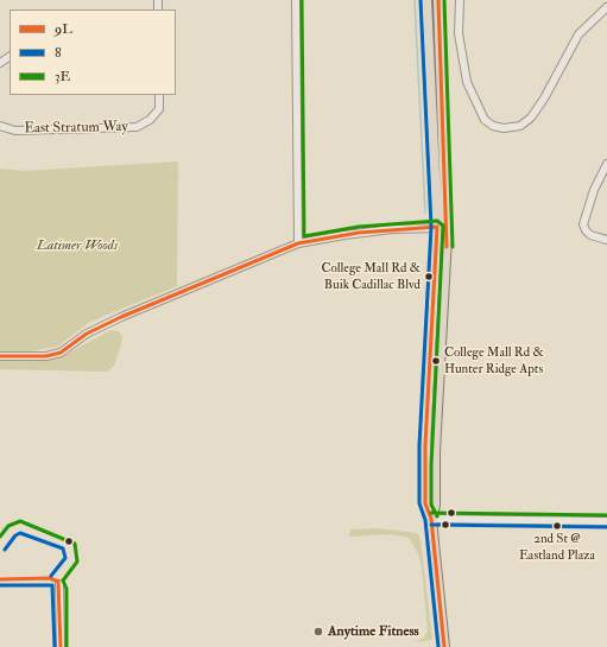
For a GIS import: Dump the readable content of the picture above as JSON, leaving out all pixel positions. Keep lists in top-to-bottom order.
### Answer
{
  "streets": {
    "street": ["East Stratum Way"]
  },
  "parks": ["Latimer Woods"],
  "places": [
    "College Mall Rd & Buik Cadillac Blvd",
    "College Mall Rd & Hunter Ridge Apts",
    "2nd St @ Eastland Plaza",
    "Anytime Fitness"
  ],
  "lines": ["transit line 9L", "transit line 8", "transit line 3E"],
  "legend": ["9L", "8", "3E"]
}
